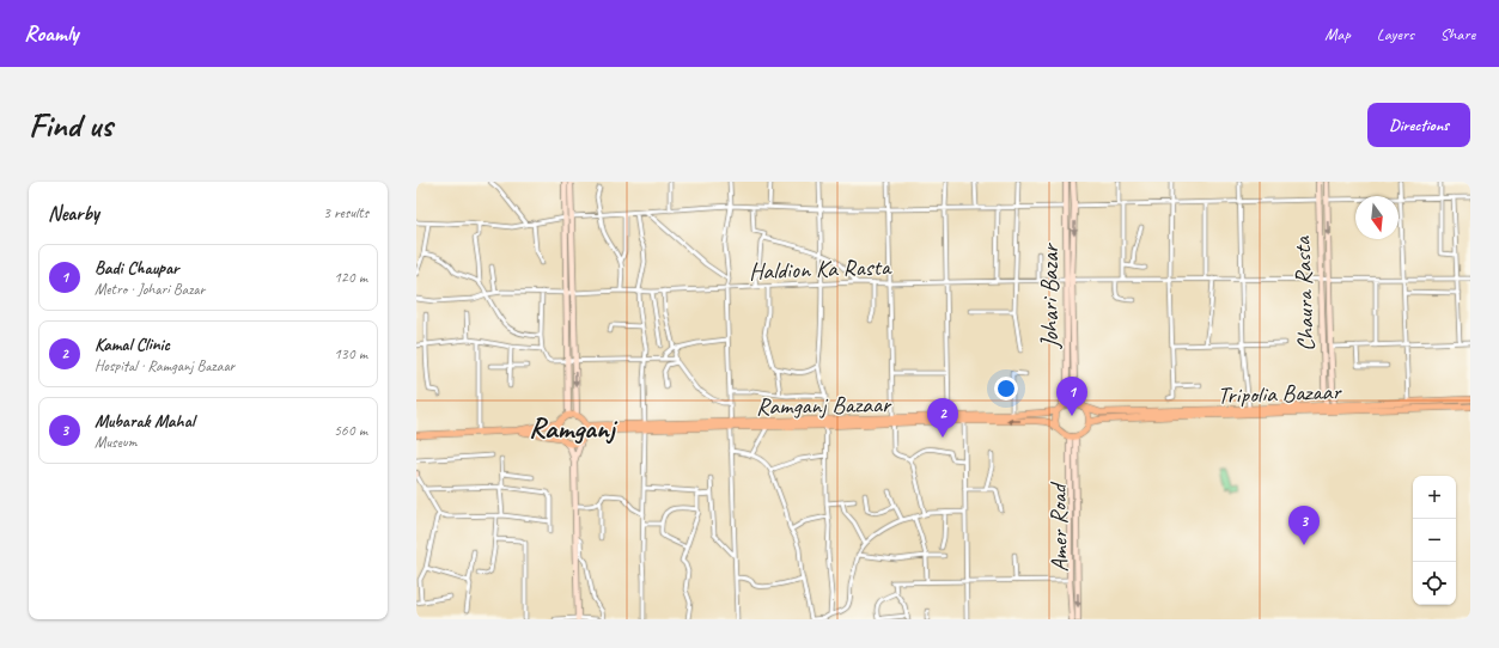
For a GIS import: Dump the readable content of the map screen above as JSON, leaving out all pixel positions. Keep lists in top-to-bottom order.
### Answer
{
  "streets": {
    "main road": ["Tripolia Bazaar", "Ramganj Bazaar"],
    "street": [
      "Haldion Ka Rasta",
      "Chaura Rasta",
      "Johari Bazar",
      "Amer Road"
    ]
  },
  "crossings": [
    ["Haldion Ka Rasta", "Chaura Rasta"],
    ["Haldion Ka Rasta", "Johari Bazar"],
    ["Chaura Rasta", "Tripolia Bazaar"],
    ["Johari Bazar", "Tripolia Bazaar"],
    ["Johari Bazar", "Ramganj Bazaar"],
    ["Johari Bazar", "Amer Road"],
    ["Tripolia Bazaar", "Ramganj Bazaar"],
    ["Tripolia Bazaar", "Amer Road"],
    ["Ramganj Bazaar", "Amer Road"]
  ],
  "districts": ["Ramganj"],
  "north": "bottom",
  "page": {
    "header": "Roamly",
    "nav": ["Map", "Layers", "Share"],
    "buttons": "Directions",
    "title": "Find us",
    "heading": ["Nearby", "3 results"],
    "list": [
      {
        "mark": "1",
        "name": "Badi Chaupar",
        "note": "Metro · Johari Bazar",
        "value": "120 m"
      },
      {
        "mark": "2",
        "name": "Kamal Clinic",
        "note": "Hospital · Ramganj Bazaar",
        "value": "130 m"
      },
      {
        "mark": "3",
        "name": "Mubarak Mahal",
        "note": "Museum",
        "value": "560 m"
      }
    ],
    "pins": ["1", "2", "3"],
    "map_buttons": ["+", "−"]
  }
}
